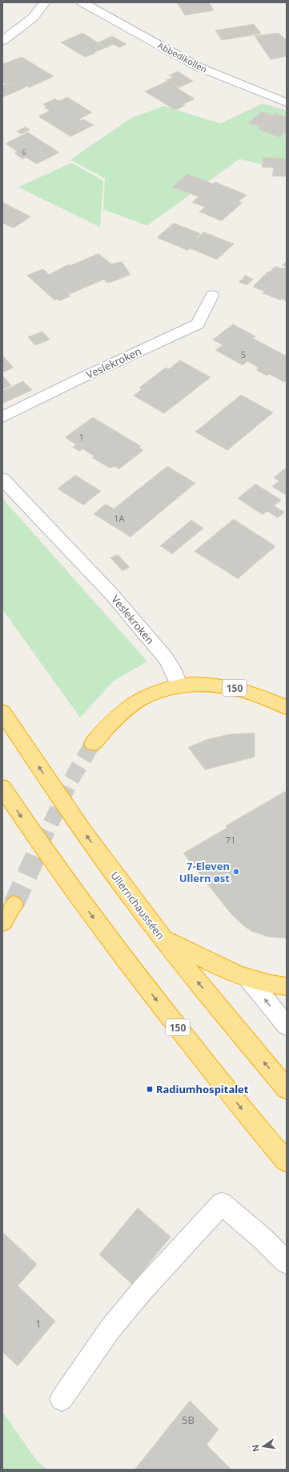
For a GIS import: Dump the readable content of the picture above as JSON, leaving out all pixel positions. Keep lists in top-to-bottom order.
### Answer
{
  "streets": {
    "highway": ["150", "Ullernchausséen"],
    "street": ["Abbedikollen", "Veslekroken"]
  },
  "crossings": [
    ["Veslekroken", "150"]
  ],
  "places": {
    "other": ["7-Eleven Ullern øst"],
    "transit": ["Radiumhospitalet"]
  },
  "house_numbers": [
    "6",
    "5",
    "1",
    "1A",
    "71",
    "1",
    "5B"
  ],
  "north": "left"
}
